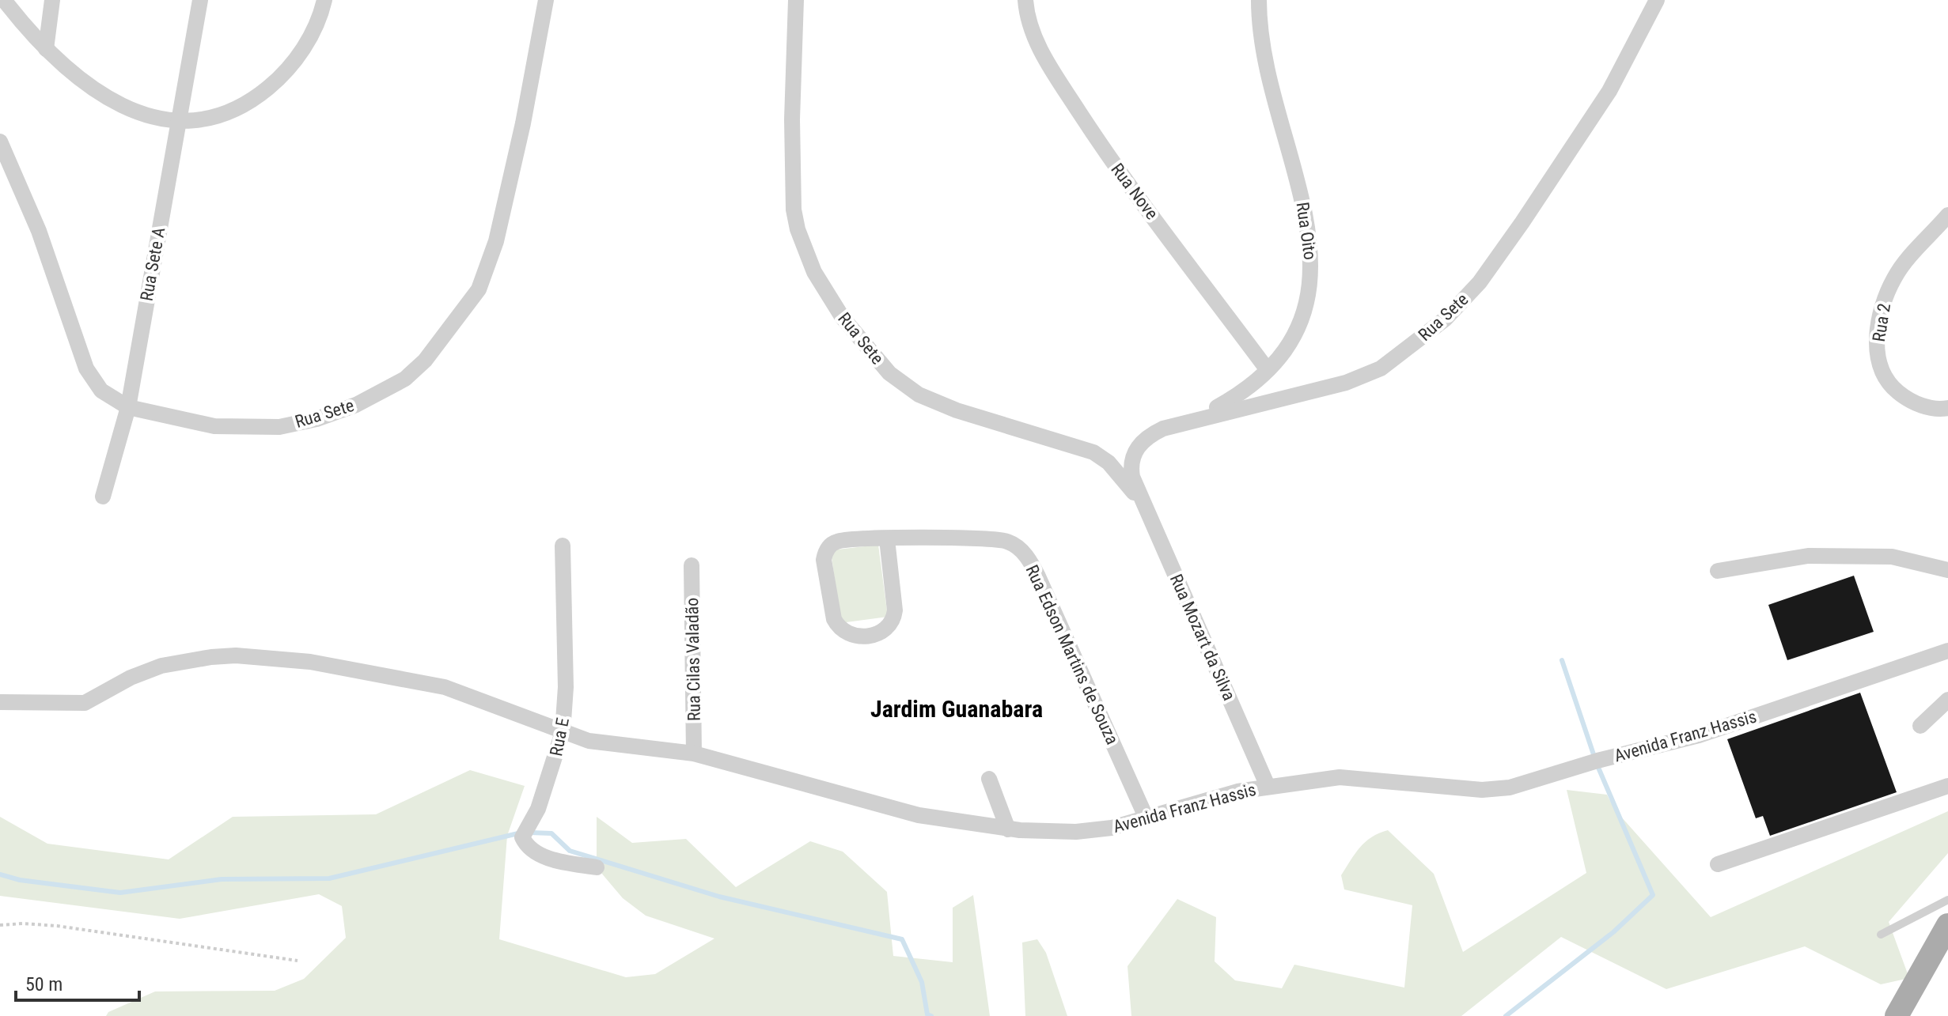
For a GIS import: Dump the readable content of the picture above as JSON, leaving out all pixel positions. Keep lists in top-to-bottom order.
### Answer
{
  "streets": {
    "street": [
      "Rua Nove",
      "Rua Oito",
      "Rua Sete A",
      "Rua Sete",
      "Rua 2",
      "Rua Mozart da Silva",
      "Rua Edson Martins de Souza",
      "Rua Cilas Valadão",
      "Avenida Franz Hassis",
      "Rua E"
    ]
  },
  "crossings": [
    ["Rua Nove", "Rua Oito"],
    ["Rua Oito", "Rua Sete"],
    ["Rua Sete A", "Rua Sete"],
    ["Rua Sete", "Rua Mozart da Silva"],
    ["Rua Mozart da Silva", "Avenida Franz Hassis"],
    ["Rua Edson Martins de Souza", "Avenida Franz Hassis"],
    ["Rua Cilas Valadão", "Avenida Franz Hassis"],
    ["Avenida Franz Hassis", "Rua E"]
  ],
  "districts": ["Jardim Guanabara"],
  "scale_bar": "50 m"
}
